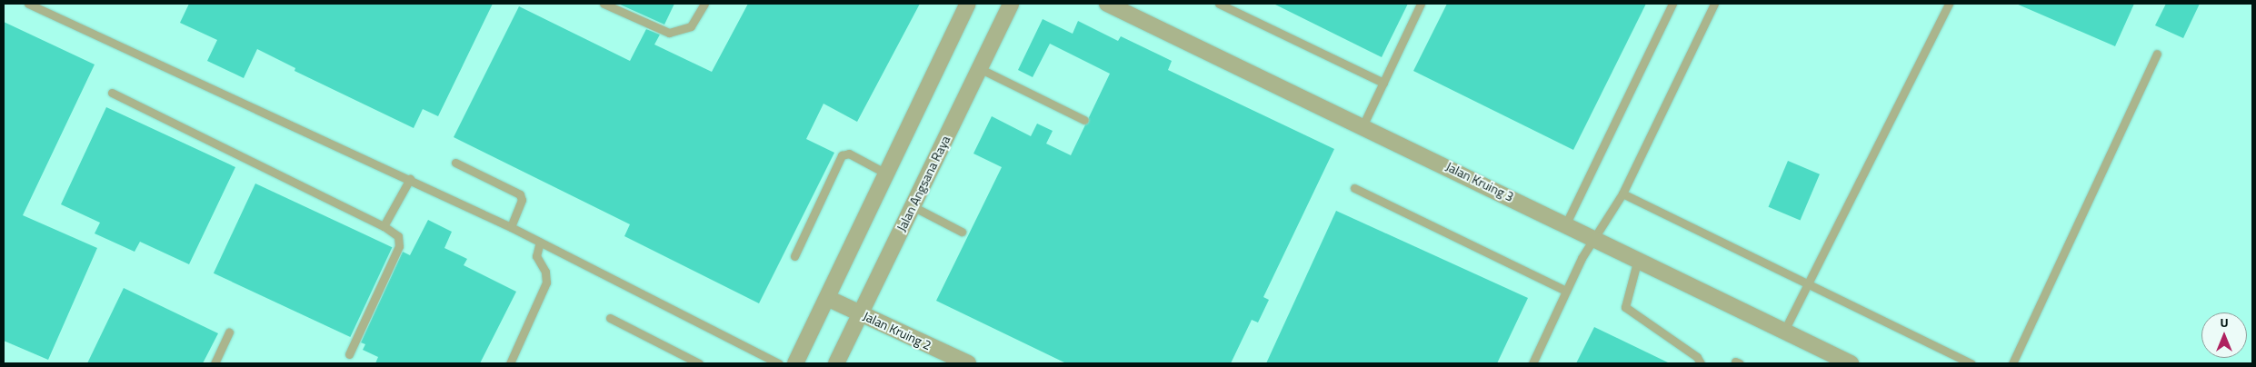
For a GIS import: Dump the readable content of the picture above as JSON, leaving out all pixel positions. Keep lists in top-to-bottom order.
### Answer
{
  "streets": {
    "street": ["Jalan Kruing 3", "Jalan Angsana Raya", "Jalan Kruing 2"]
  },
  "crossings": [
    ["Jalan Angsana Raya", "Jalan Kruing 2"]
  ],
  "north": "top"
}
